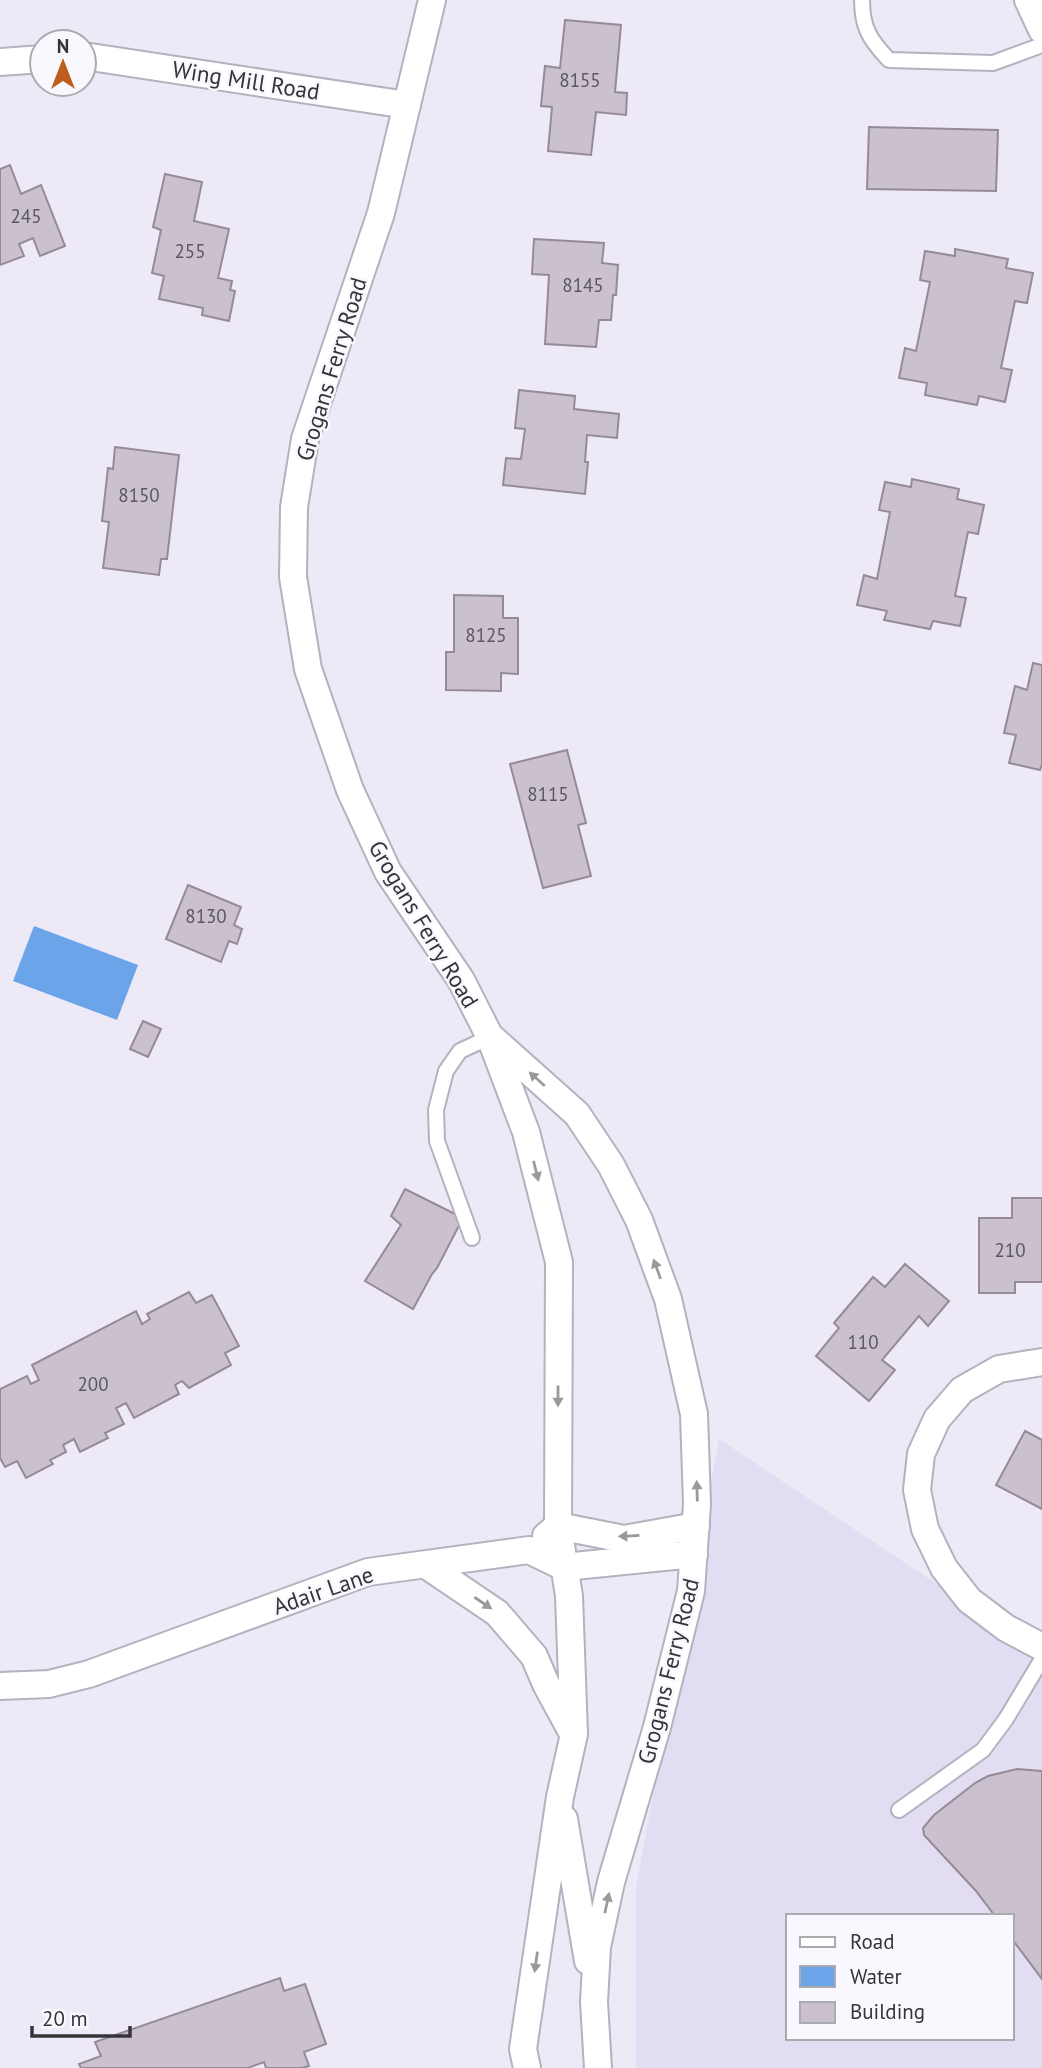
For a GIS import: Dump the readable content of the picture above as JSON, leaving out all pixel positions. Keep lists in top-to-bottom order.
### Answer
{
  "streets": {
    "street": ["Wing Mill Road", "Grogans Ferry Road", "Adair Lane"]
  },
  "crossings": [
    ["Wing Mill Road", "Grogans Ferry Road"]
  ],
  "house_numbers": [
    "8155",
    "245",
    "255",
    "8145",
    "8150",
    "8125",
    "8115",
    "8130",
    "210",
    "110",
    "200"
  ],
  "legend": ["Road", "Water", "Building"],
  "scale_bar": "20 m",
  "north": "top"
}
